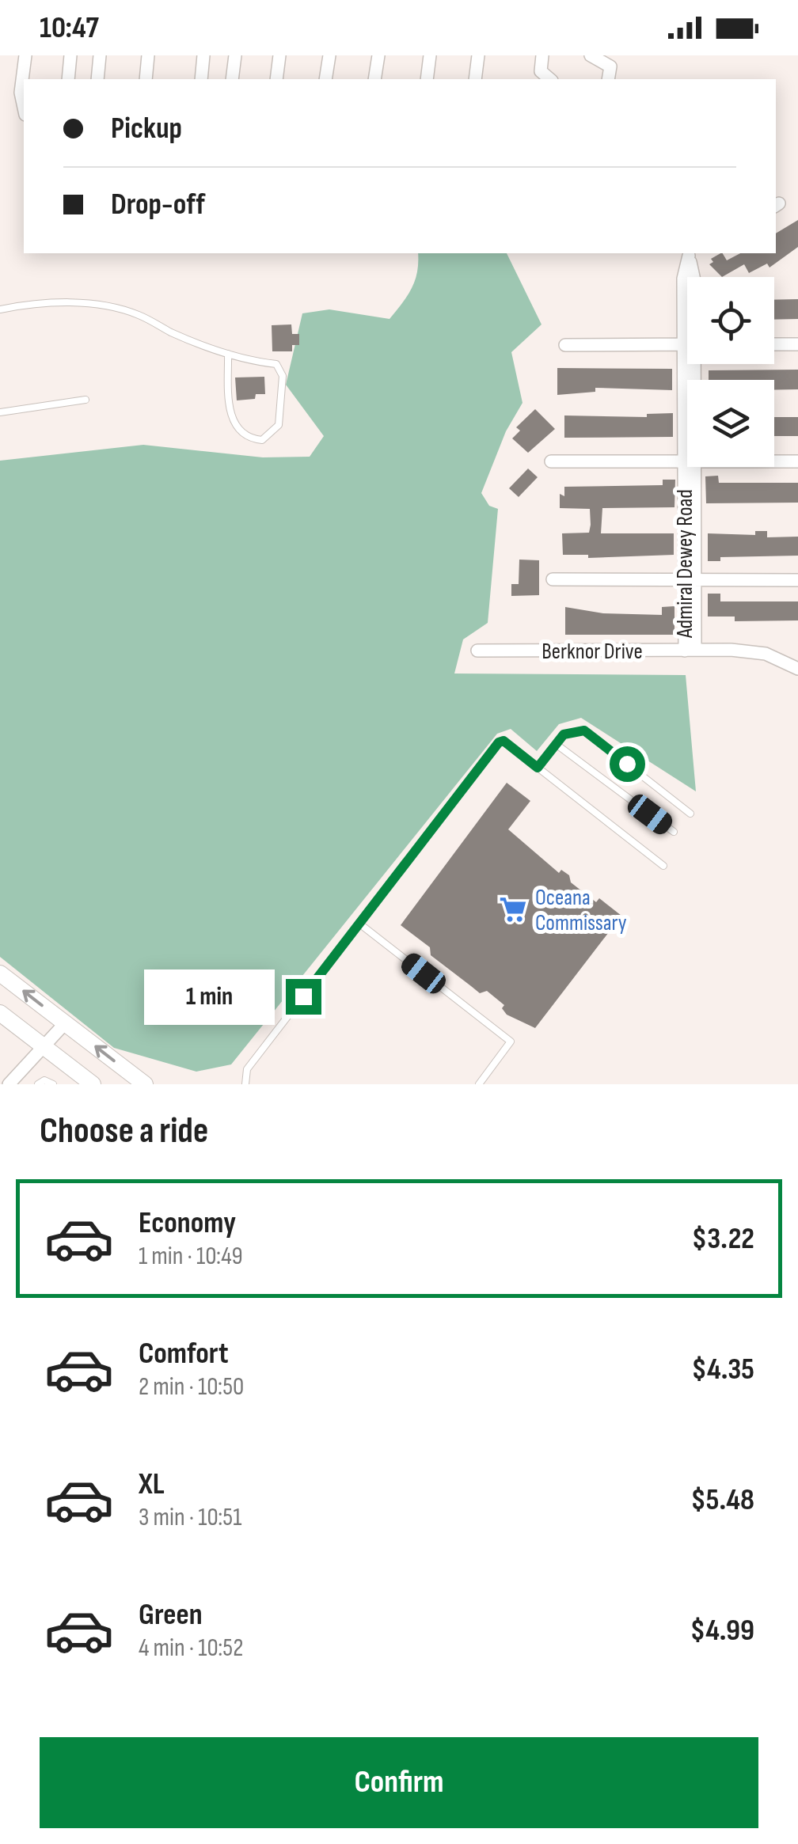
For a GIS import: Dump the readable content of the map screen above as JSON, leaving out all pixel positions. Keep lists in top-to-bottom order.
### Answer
{
  "streets": {
    "street": ["Admiral Dewey Road", "Berknor Drive"]
  },
  "crossings": [
    ["Admiral Dewey Road", "Berknor Drive"]
  ],
  "places": {
    "supermarket": ["Oceana Commissary"]
  },
  "page": {
    "status": "10:47",
    "banner": ["Pickup", "Drop-off"],
    "bubble": "1 min",
    "heading": "Choose a ride",
    "list": [
      {
        "name": "Economy",
        "note": "1 min · 10:49",
        "value": "$3.22"
      },
      {
        "name": "Comfort",
        "note": "2 min · 10:50",
        "value": "$4.35"
      },
      {
        "name": "XL",
        "note": "3 min · 10:51",
        "value": "$5.48"
      },
      {
        "name": "Green",
        "note": "4 min · 10:52",
        "value": "$4.99"
      }
    ],
    "buttons": "Confirm"
  }
}
